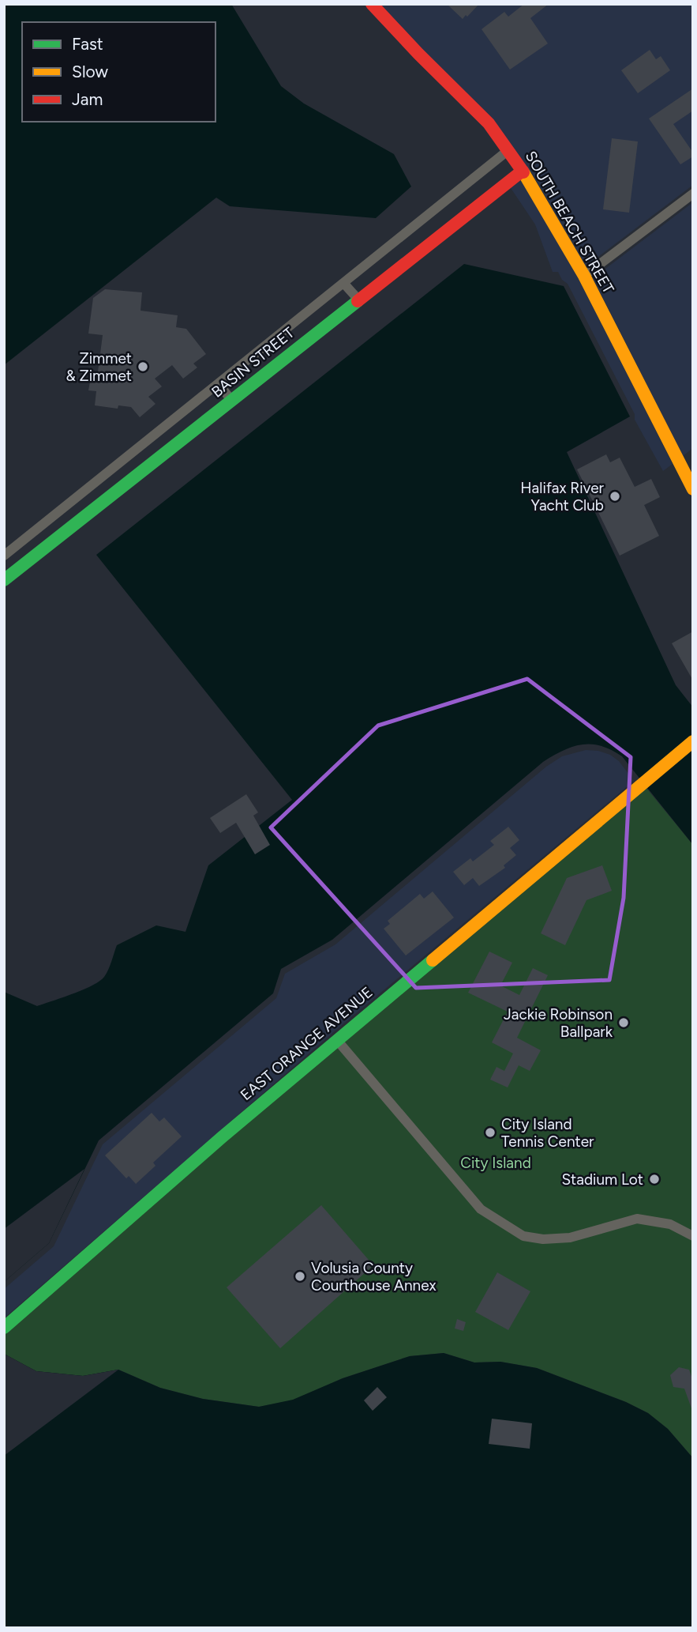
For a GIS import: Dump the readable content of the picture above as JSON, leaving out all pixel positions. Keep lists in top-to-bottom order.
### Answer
{
  "streets": {
    "street": ["SOUTH BEACH STREET", "BASIN STREET", "EAST ORANGE AVENUE"]
  },
  "crossings": [
    ["SOUTH BEACH STREET", "BASIN STREET"]
  ],
  "parks": ["City Island"],
  "places": [
    "Zimmet & Zimmet",
    "Halifax River Yacht Club",
    "Jackie Robinson Ballpark",
    "City Island Tennis Center",
    "Stadium Lot",
    "Volusia County Courthouse Annex"
  ],
  "legend": ["Fast", "Slow", "Jam"]
}
